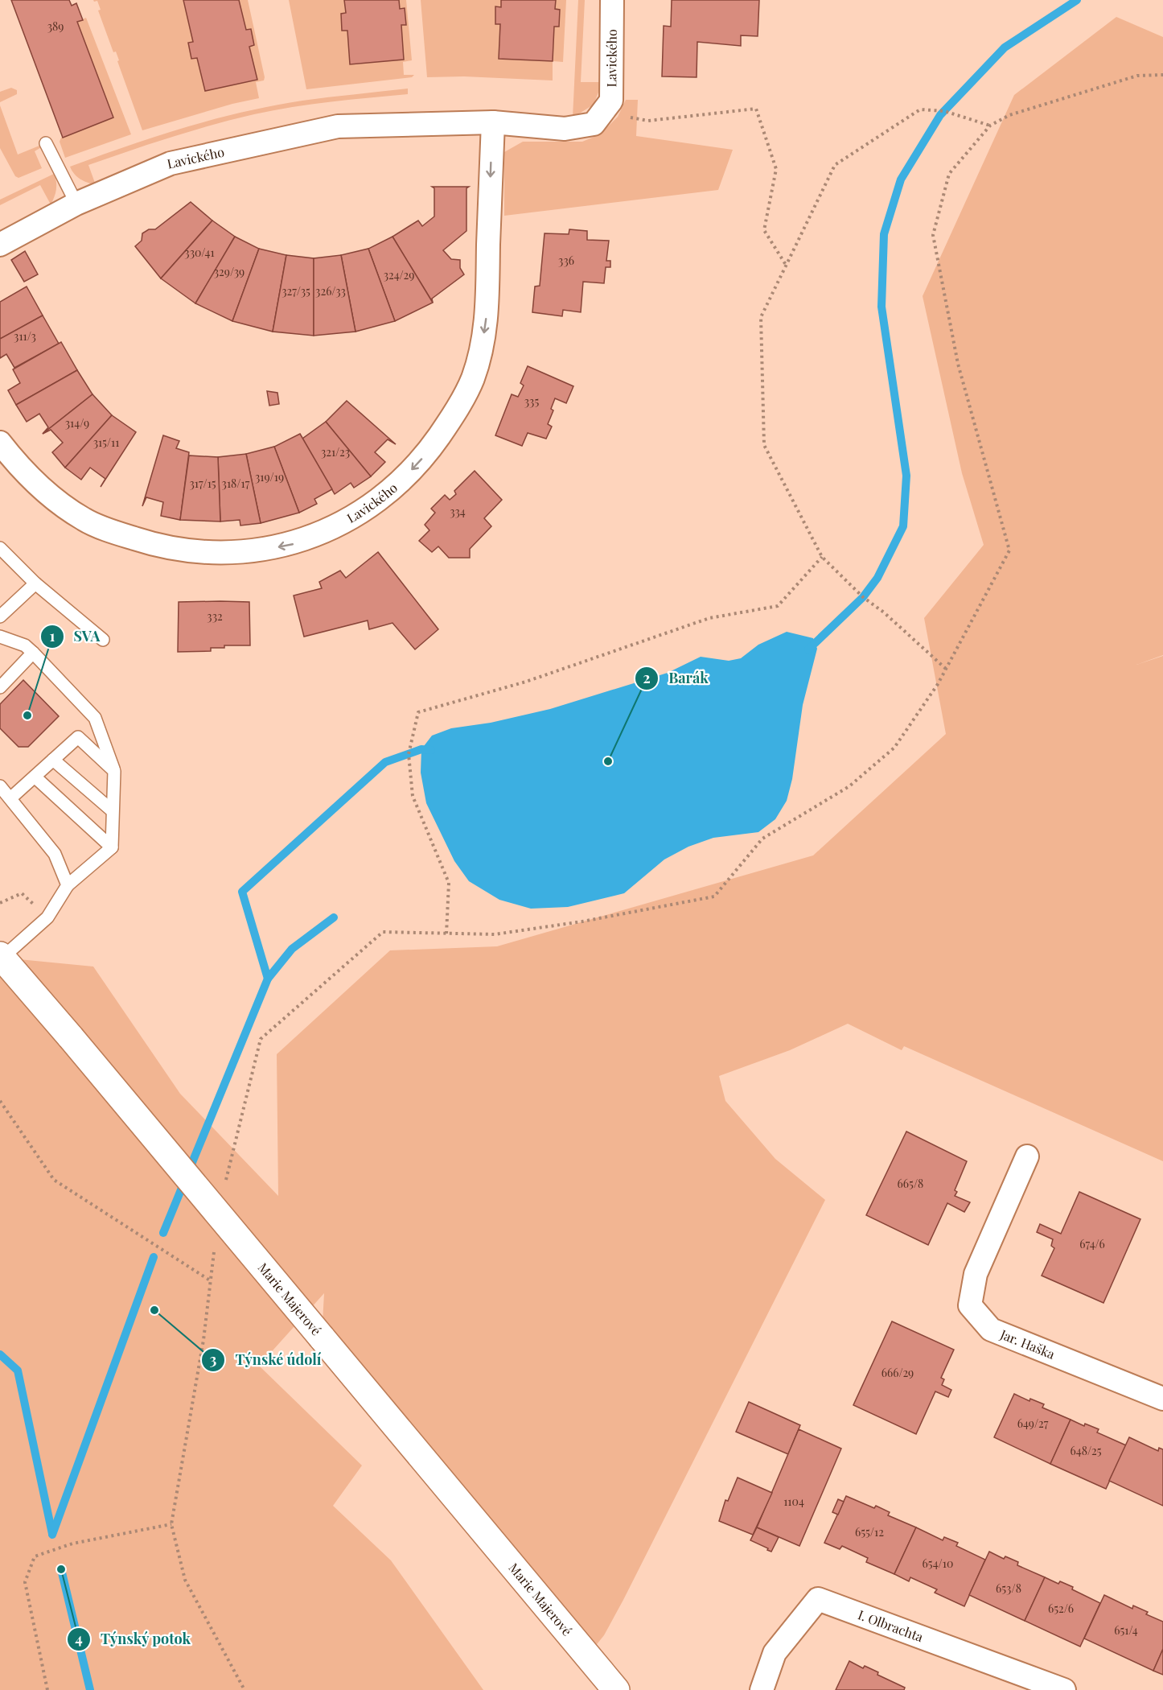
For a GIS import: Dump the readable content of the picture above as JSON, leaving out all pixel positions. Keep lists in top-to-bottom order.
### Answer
{
  "streets": {
    "street": [
      "Lavického",
      "Marie Majerové",
      "Jar. Haška",
      "I. Olbrachta"
    ]
  },
  "places": [
    "SVA",
    "Barák",
    "Týnské údolí",
    "Týnský potok"
  ],
  "house_numbers": [
    "389",
    "330/41",
    "336",
    "329/39",
    "324/29",
    "327/35",
    "326/33",
    "311/3",
    "335",
    "314/9",
    "315/11",
    "321/23",
    "319/19",
    "317/15",
    "318/17",
    "334",
    "332",
    "665/8",
    "674/6",
    "666/29",
    "649/27",
    "648/25",
    "1104",
    "655/12",
    "654/10",
    "653/8",
    "652/6",
    "651/4"
  ]
}
